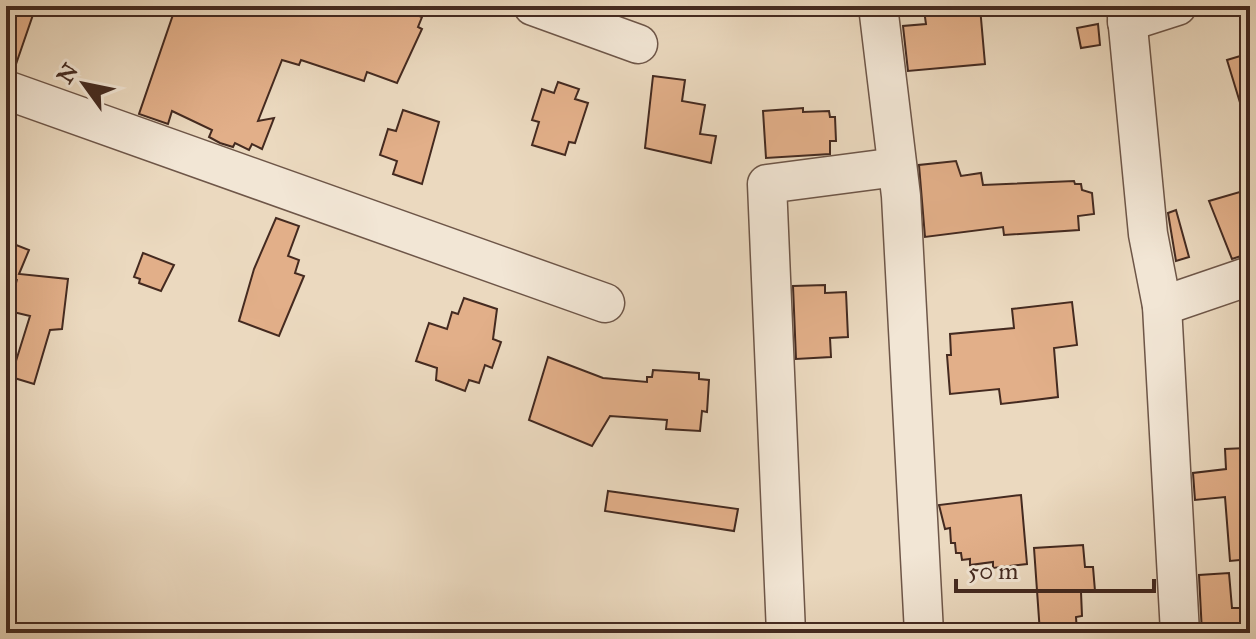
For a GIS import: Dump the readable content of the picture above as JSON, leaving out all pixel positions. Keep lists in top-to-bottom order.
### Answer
{
  "scale_bar": "50 m",
  "north": "top left"
}
